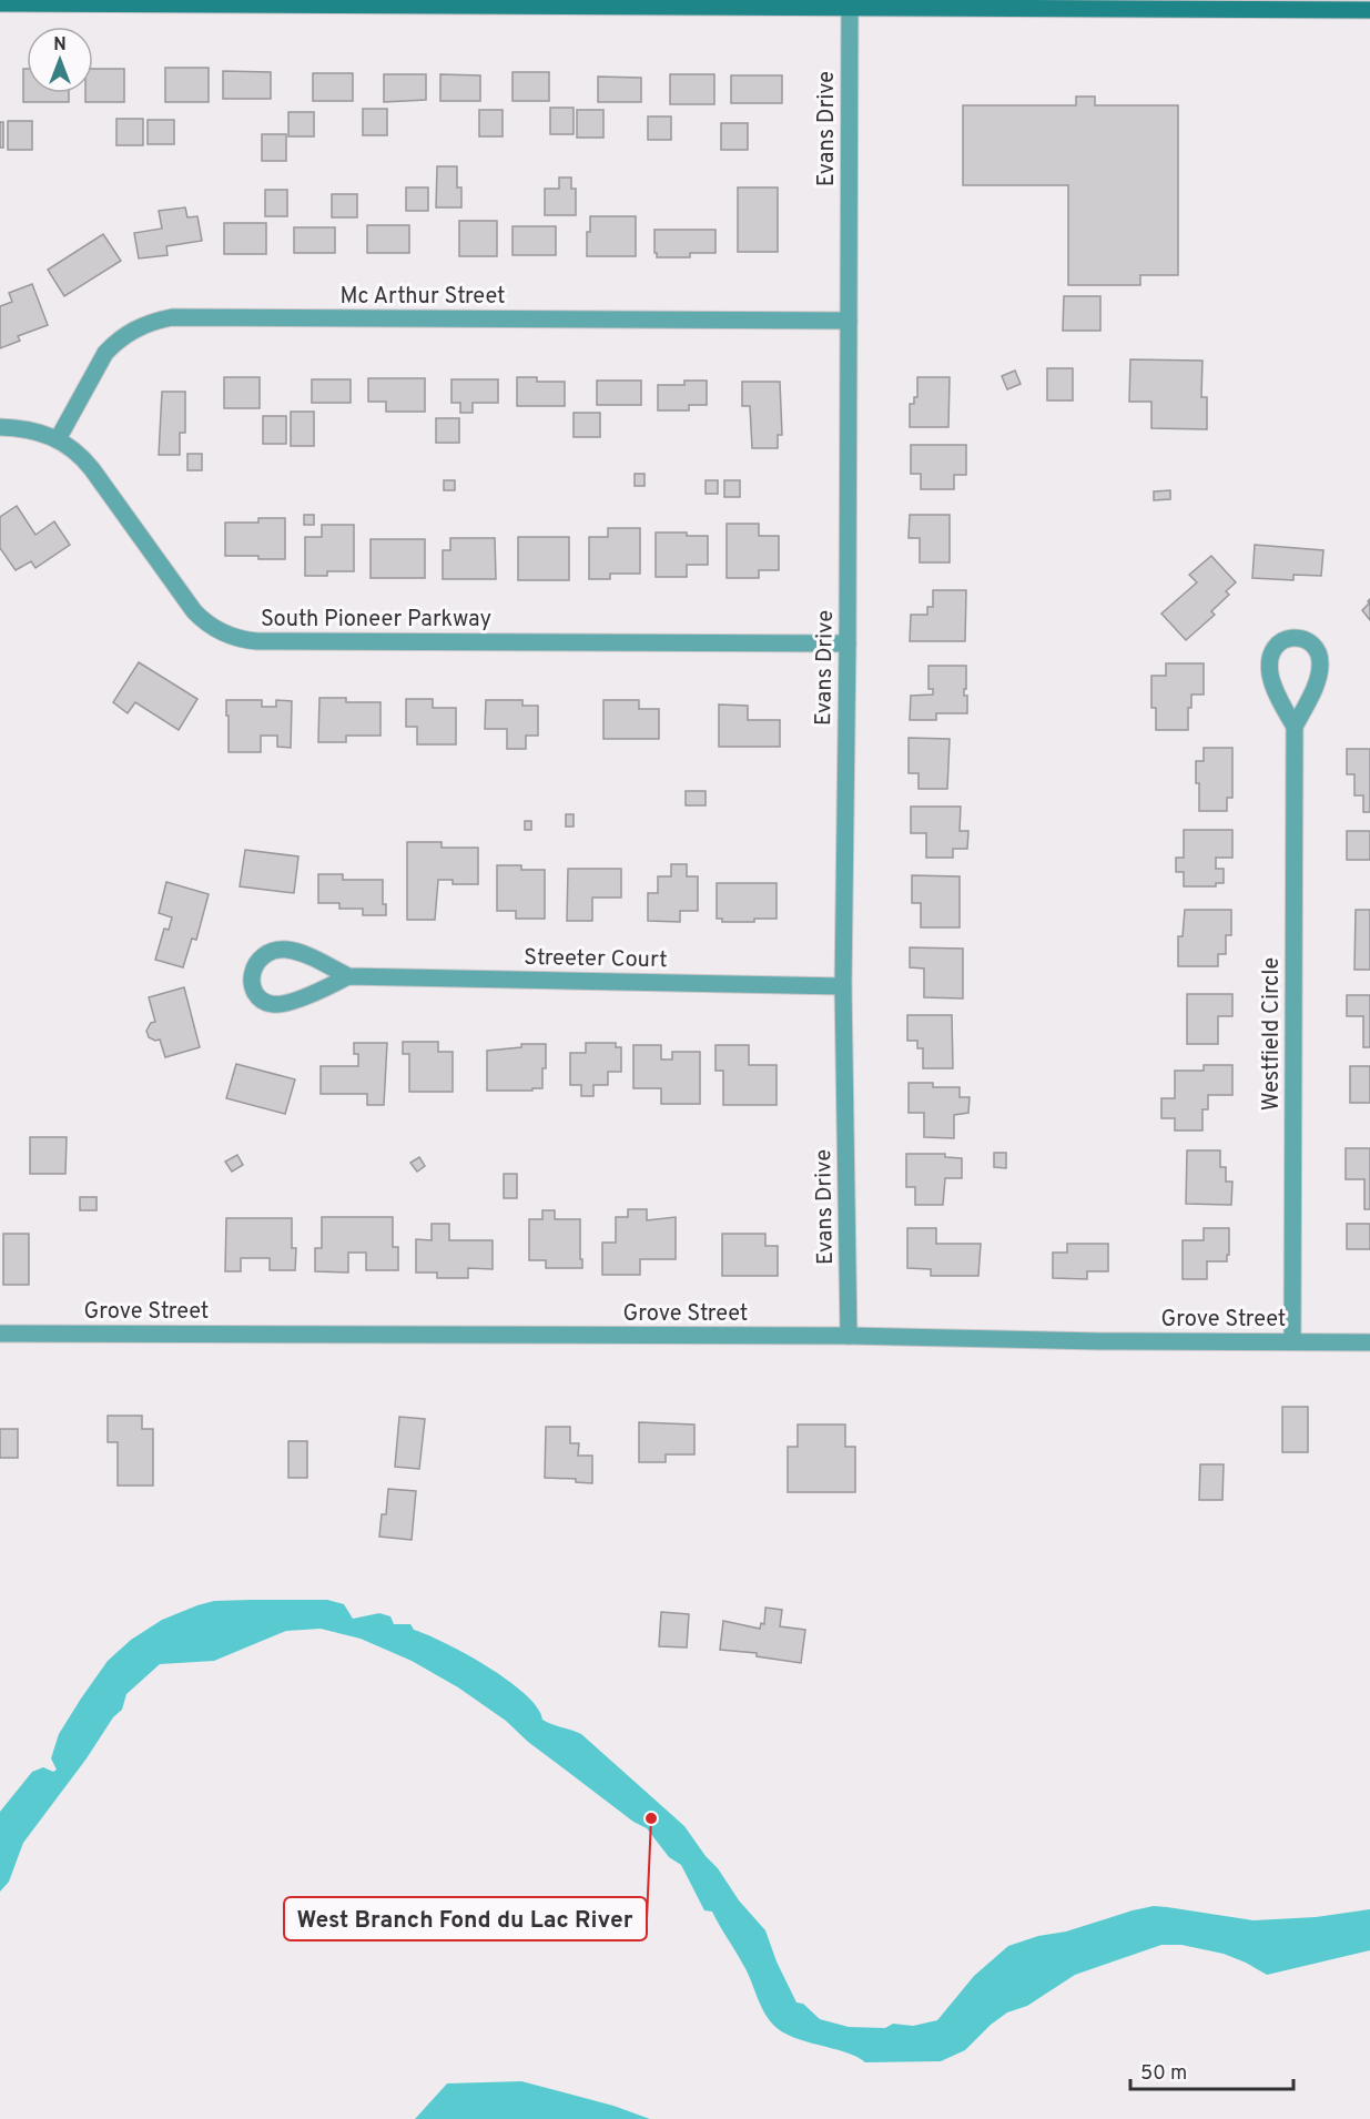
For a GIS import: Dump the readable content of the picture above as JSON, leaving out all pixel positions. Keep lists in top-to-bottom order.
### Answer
{
  "streets": {
    "street": [
      "Evans Drive",
      "Mc Arthur Street",
      "South Pioneer Parkway",
      "Streeter Court",
      "Westfield Circle",
      "Grove Street"
    ]
  },
  "crossings": [
    ["Evans Drive", "Mc Arthur Street"],
    ["Evans Drive", "South Pioneer Parkway"],
    ["Evans Drive", "Streeter Court"],
    ["Evans Drive", "Grove Street"],
    ["Mc Arthur Street", "South Pioneer Parkway"],
    ["Westfield Circle", "Grove Street"]
  ],
  "places": ["West Branch Fond du Lac River"],
  "scale_bar": "50 m",
  "north": "top"
}
